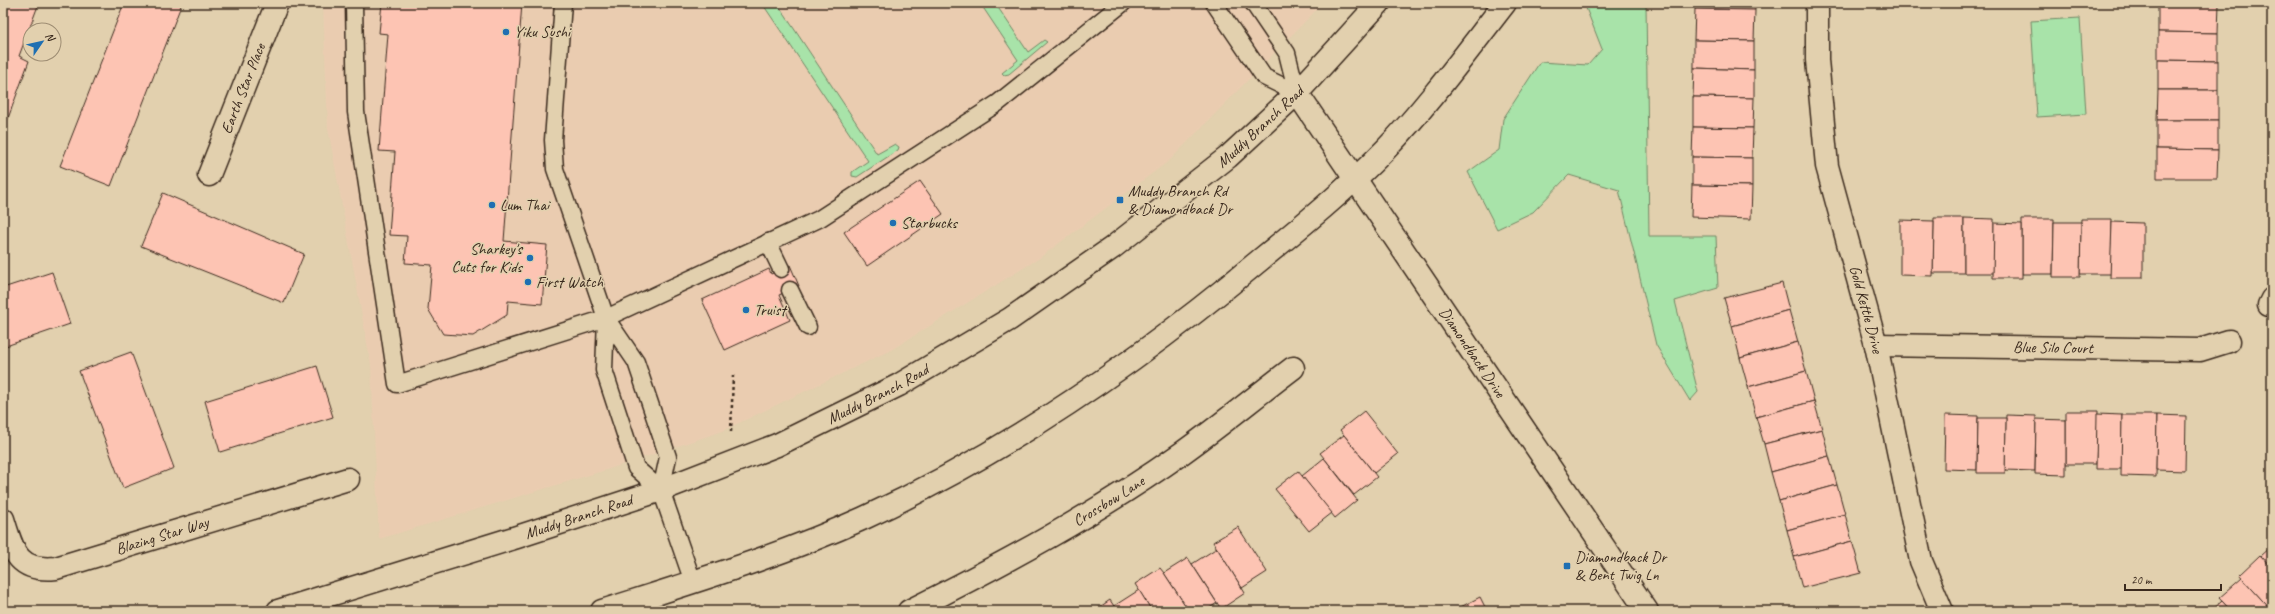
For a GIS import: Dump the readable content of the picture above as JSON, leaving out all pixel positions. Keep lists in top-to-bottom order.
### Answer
{
  "streets": {
    "street": [
      "Earth Star Place",
      "Muddy Branch Road",
      "Gold Kettle Drive",
      "Blue Silo Court",
      "Diamondback Drive",
      "Crossbow Lane",
      "Blazing Star Way"
    ]
  },
  "crossings": [
    ["Muddy Branch Road", "Diamondback Drive"],
    ["Gold Kettle Drive", "Blue Silo Court"]
  ],
  "places": {
    "other": [
      "Yiku Sushi",
      "Lum Thai",
      "Starbucks",
      "Sharkey's Cuts for Kids",
      "First Watch",
      "Truist"
    ],
    "transit": ["Muddy Branch Rd & Diamondback Dr", "Diamondback Dr & Bent Twig Ln"]
  },
  "scale_bar": "20 m",
  "north": "top right"
}
